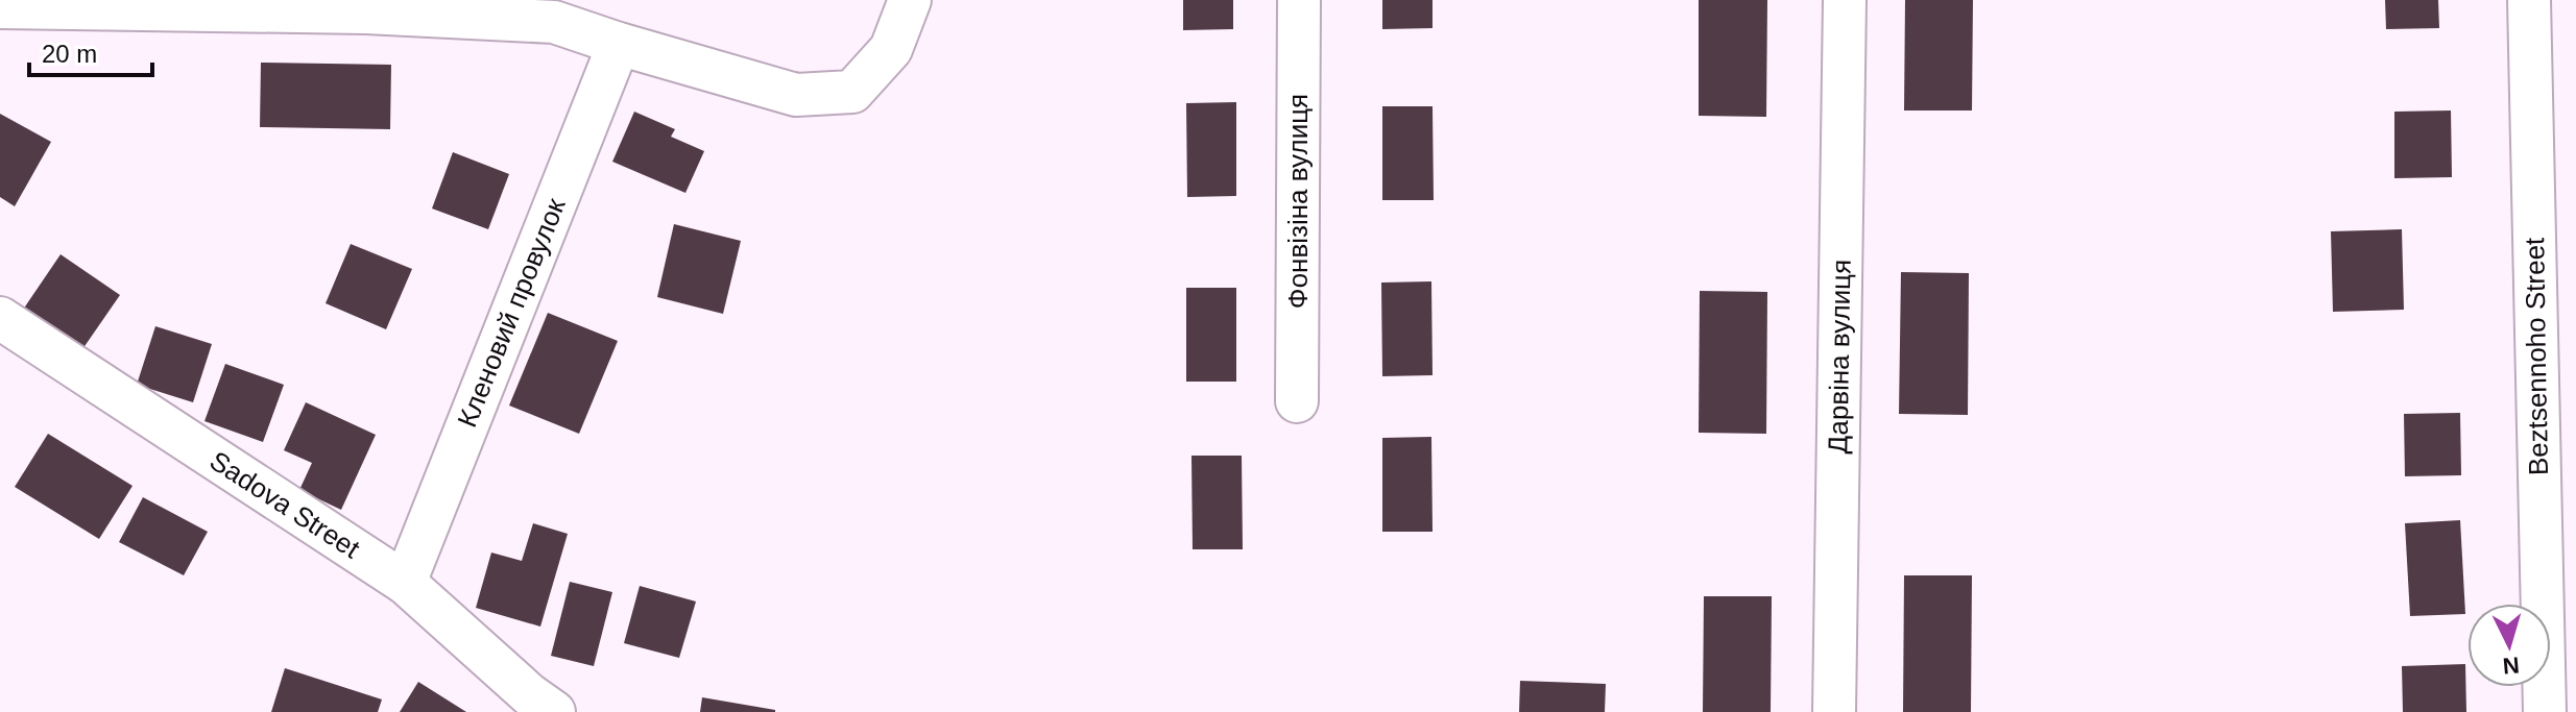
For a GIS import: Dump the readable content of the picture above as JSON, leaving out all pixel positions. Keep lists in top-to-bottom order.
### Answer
{
  "streets": {
    "street": [
      "Фонвізіна вулиця",
      "Кленовий провулок",
      "Дарвіна вулиця",
      "Beztsennoho Street",
      "Sadova Street"
    ]
  },
  "crossings": [
    ["Кленовий провулок", "Sadova Street"]
  ],
  "scale_bar": "20 m",
  "north": "bottom"
}
